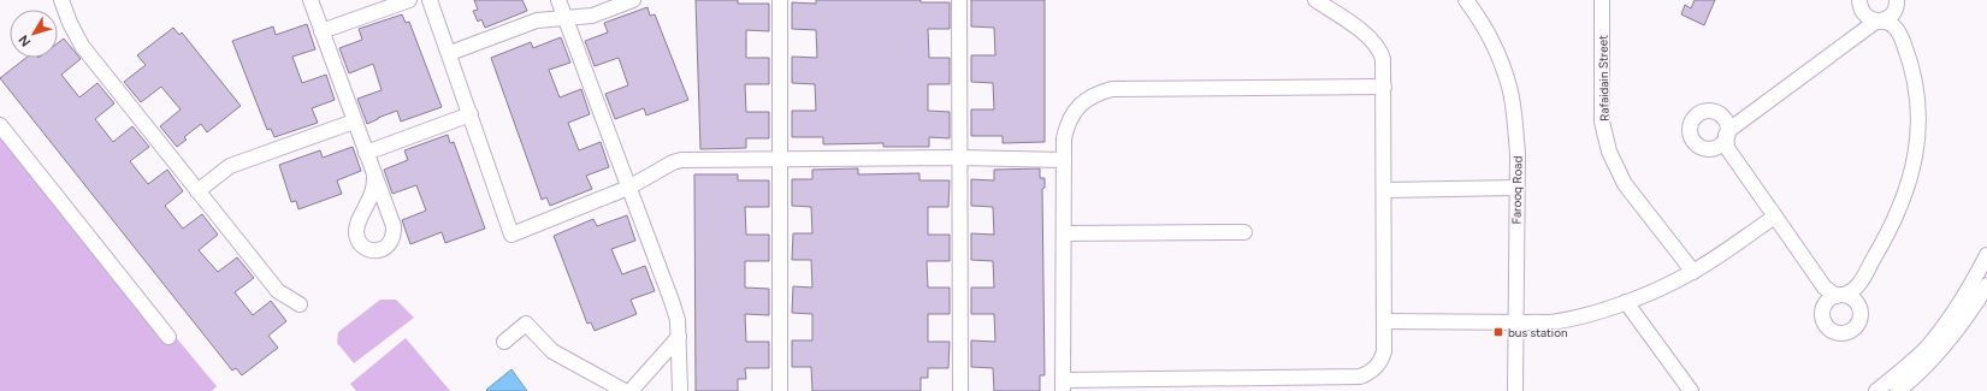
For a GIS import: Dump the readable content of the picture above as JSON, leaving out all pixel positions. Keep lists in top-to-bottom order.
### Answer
{
  "streets": {
    "street": ["Rafaidain Street", "Farooq Road"]
  },
  "places": {
    "transit": ["bus station"]
  },
  "north": "bottom left"
}
